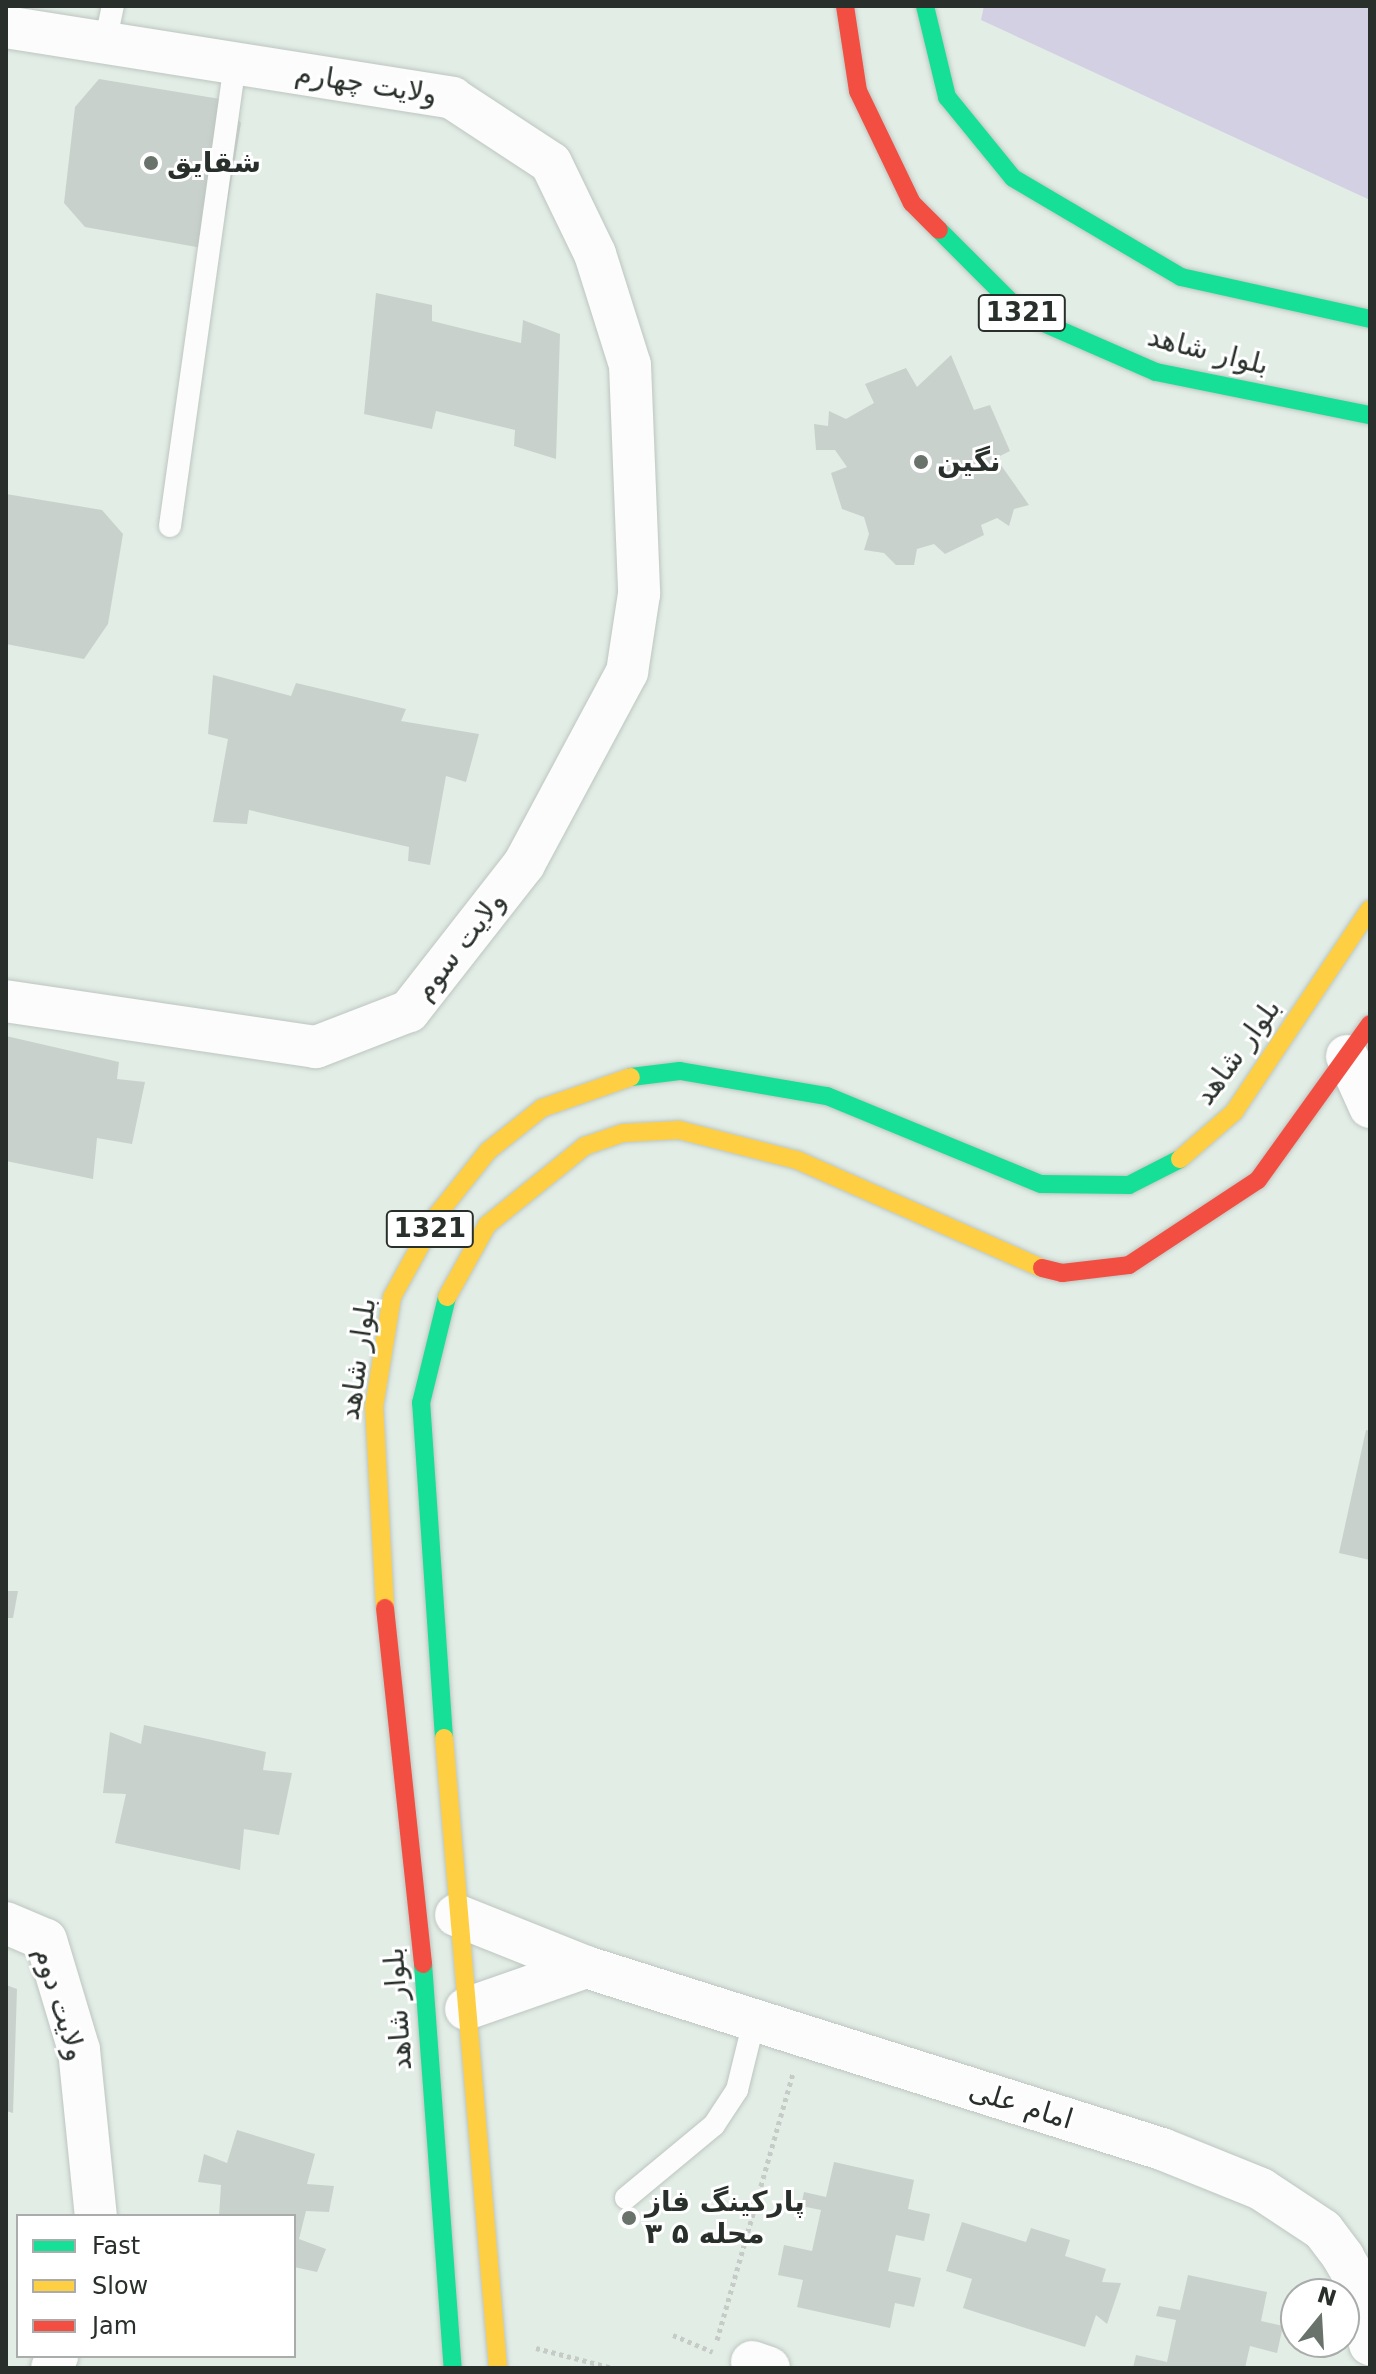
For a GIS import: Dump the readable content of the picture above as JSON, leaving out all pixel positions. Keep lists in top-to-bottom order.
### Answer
{
  "streets": {
    "main road": ["1321", "بلوار شاهد"],
    "street": [
      "ولایت چهارم",
      "ولایت سوم",
      "ولایت دوم",
      "امام علی"
    ]
  },
  "crossings": [
    ["ولایت چهارم", "ولایت سوم"],
    ["بلوار شاهد", "امام علی"]
  ],
  "places": ["شقایق", "نگین", "پارکینگ فاز ۳ محله ۵"],
  "legend": ["Fast", "Slow", "Jam"],
  "north": "top"
}
